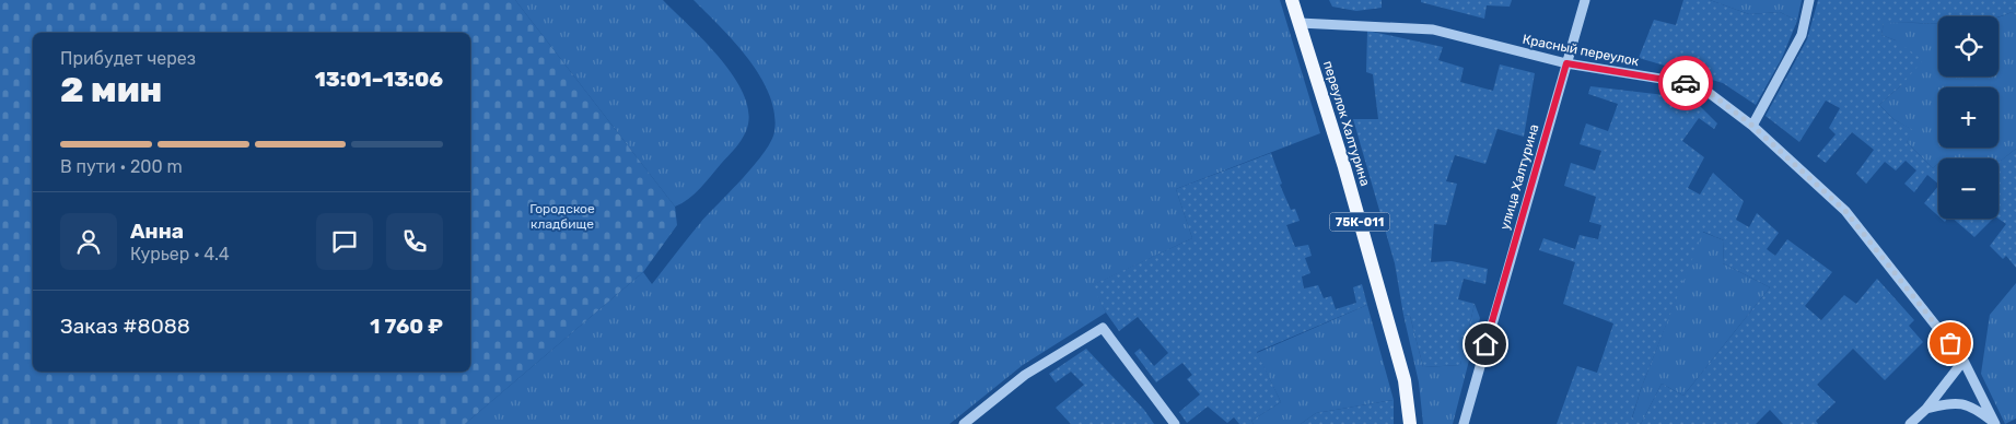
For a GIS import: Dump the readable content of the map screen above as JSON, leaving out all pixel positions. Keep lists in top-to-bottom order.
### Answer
{
  "streets": {
    "main road": ["переулок Халтурина", "75К-011"],
    "street": ["Красный переулок", "улица Халтурина"]
  },
  "crossings": [
    ["Красный переулок", "переулок Халтурина"],
    ["Красный переулок", "улица Халтурина"],
    ["Красный переулок", "75К-011"],
    ["переулок Халтурина", "75К-011"]
  ],
  "parks": ["Городское кладбище"],
  "page": {
    "map_buttons": ["+", "−"],
    "heading": ["2 мин", "Прибудет через", "13:01–13:06"],
    "panel": [
      "Анна",
      "Курьер · 4.4",
      "Заказ #8088",
      "1 760 ₽"
    ],
    "bar": "В пути · 200 m"
  }
}
